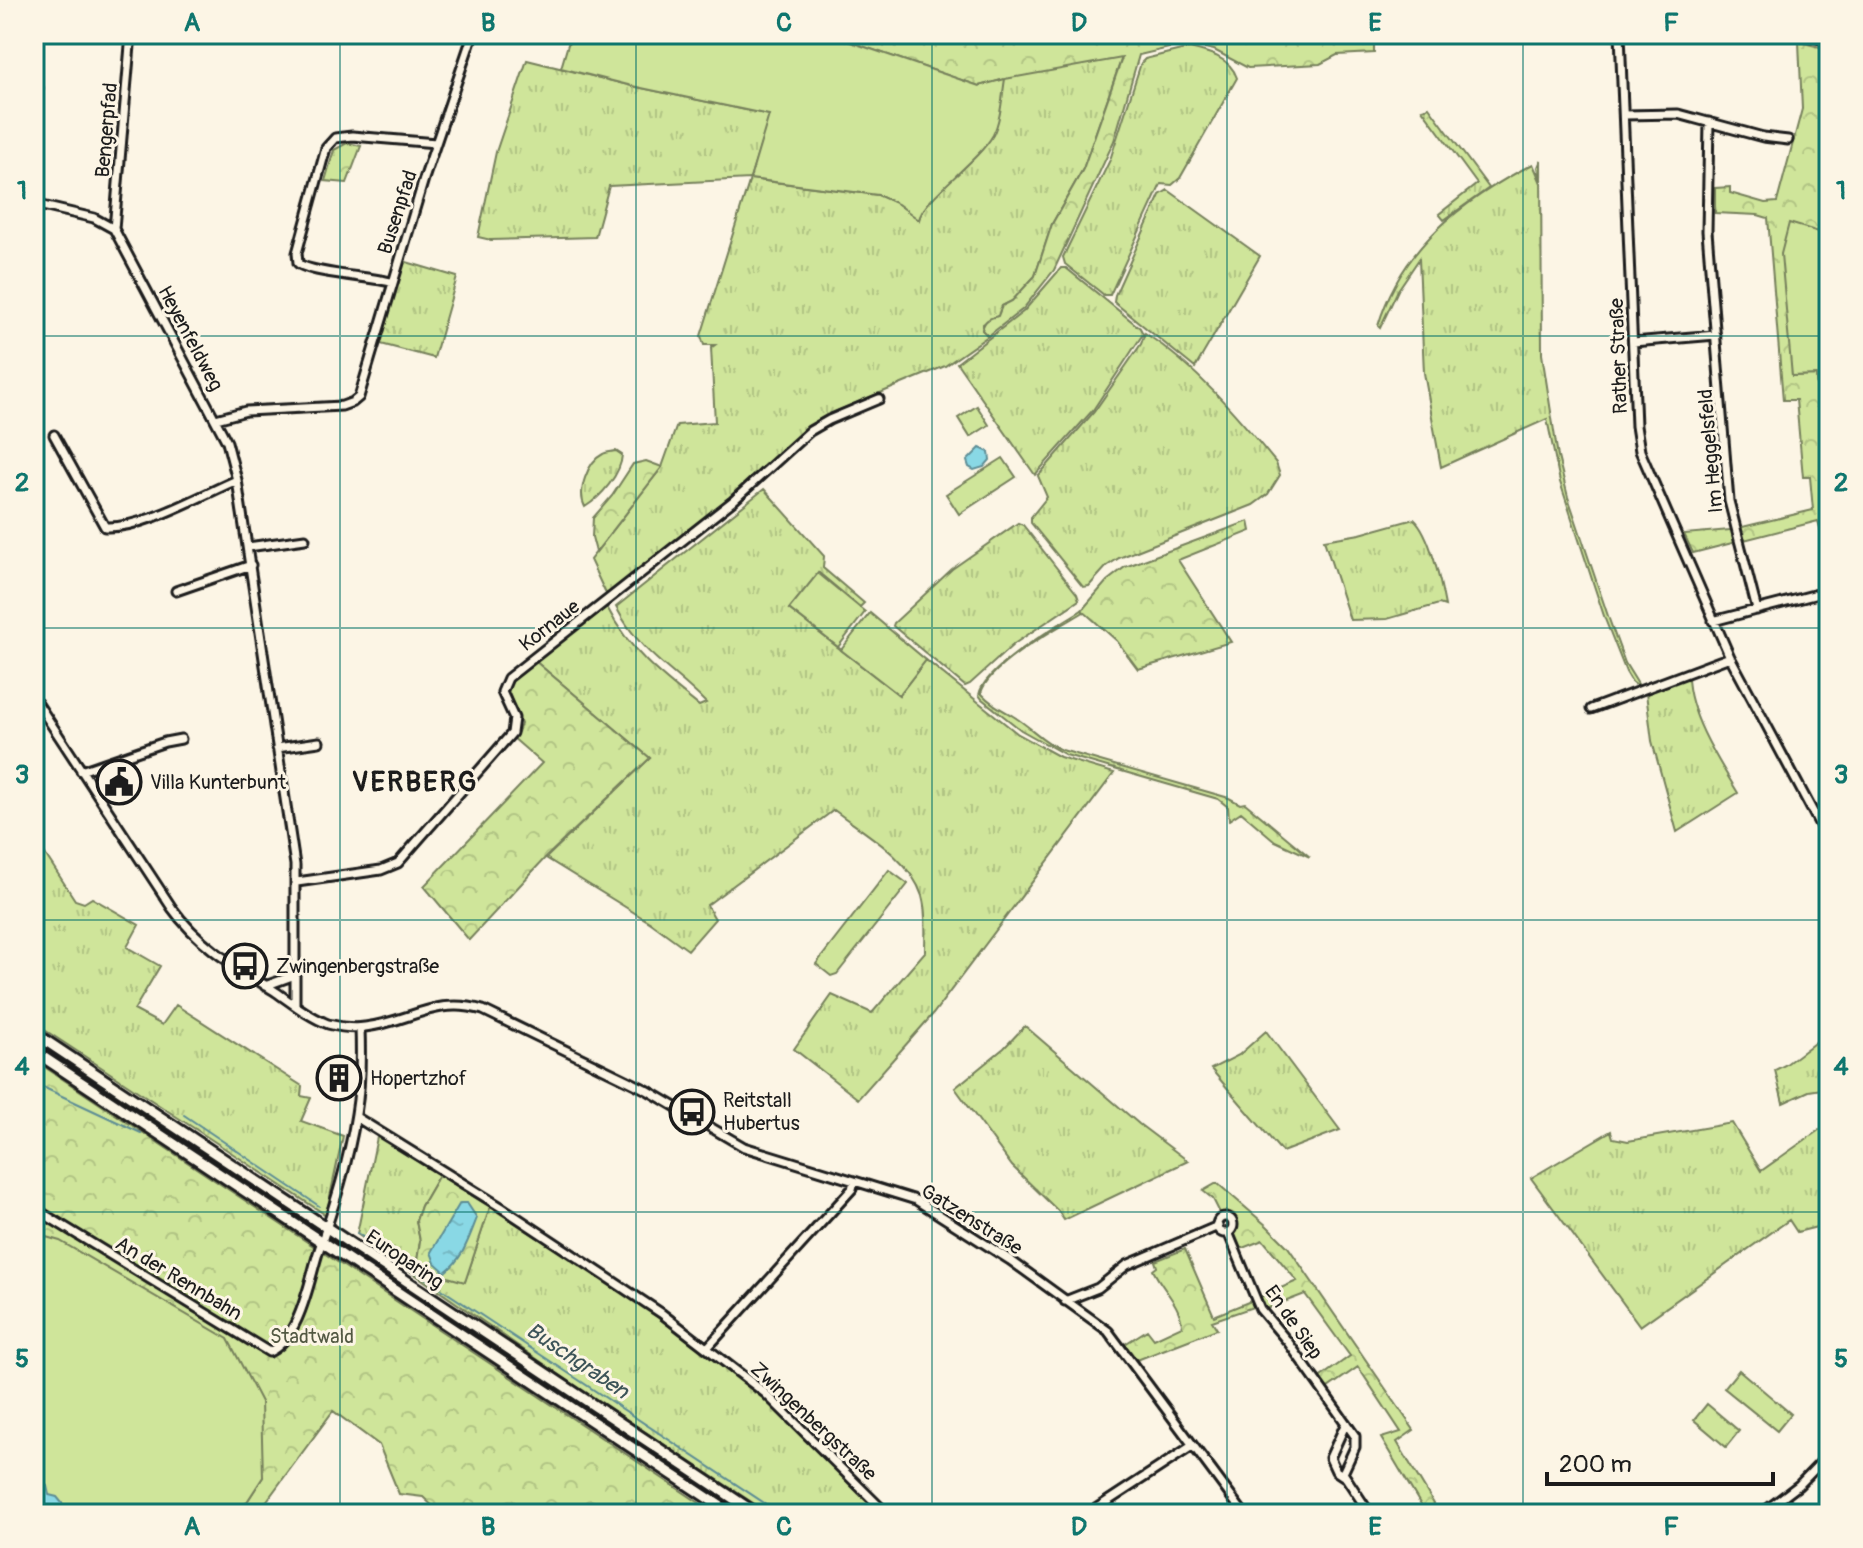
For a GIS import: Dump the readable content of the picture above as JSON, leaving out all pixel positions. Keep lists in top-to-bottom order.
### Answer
{
  "streets": {
    "main road": ["Europaring"],
    "street": [
      "Bengerpfad",
      "Busenpfad",
      "Heyenfeldweg",
      "Rather Straße",
      "Im Heggelsfeld",
      "Kornaue",
      "Gatzenstraße",
      "An der Rennbahn",
      "En de Siep",
      "Zwingenbergstraße"
    ]
  },
  "crossings": [
    ["Bengerpfad", "Heyenfeldweg"],
    ["Busenpfad", "Heyenfeldweg"],
    ["Heyenfeldweg", "Kornaue"],
    ["Heyenfeldweg", "Gatzenstraße"],
    ["Europaring", "An der Rennbahn"]
  ],
  "districts": ["VERBERG"],
  "water": ["Buschgraben"],
  "parks": ["Stadtwald"],
  "places": {
    "public building": ["Villa Kunterbunt"],
    "bus stop": ["Zwingenbergstraße", "Reitstall Hubertus"],
    "building": ["Hopertzhof"]
  },
  "scale_bar": "200 m",
  "grid": {
    "columns": [
      "A",
      "B",
      "C",
      "D",
      "E",
      "F"
    ],
    "rows": [
      "1",
      "2",
      "3",
      "4",
      "5"
    ]
  }
}
